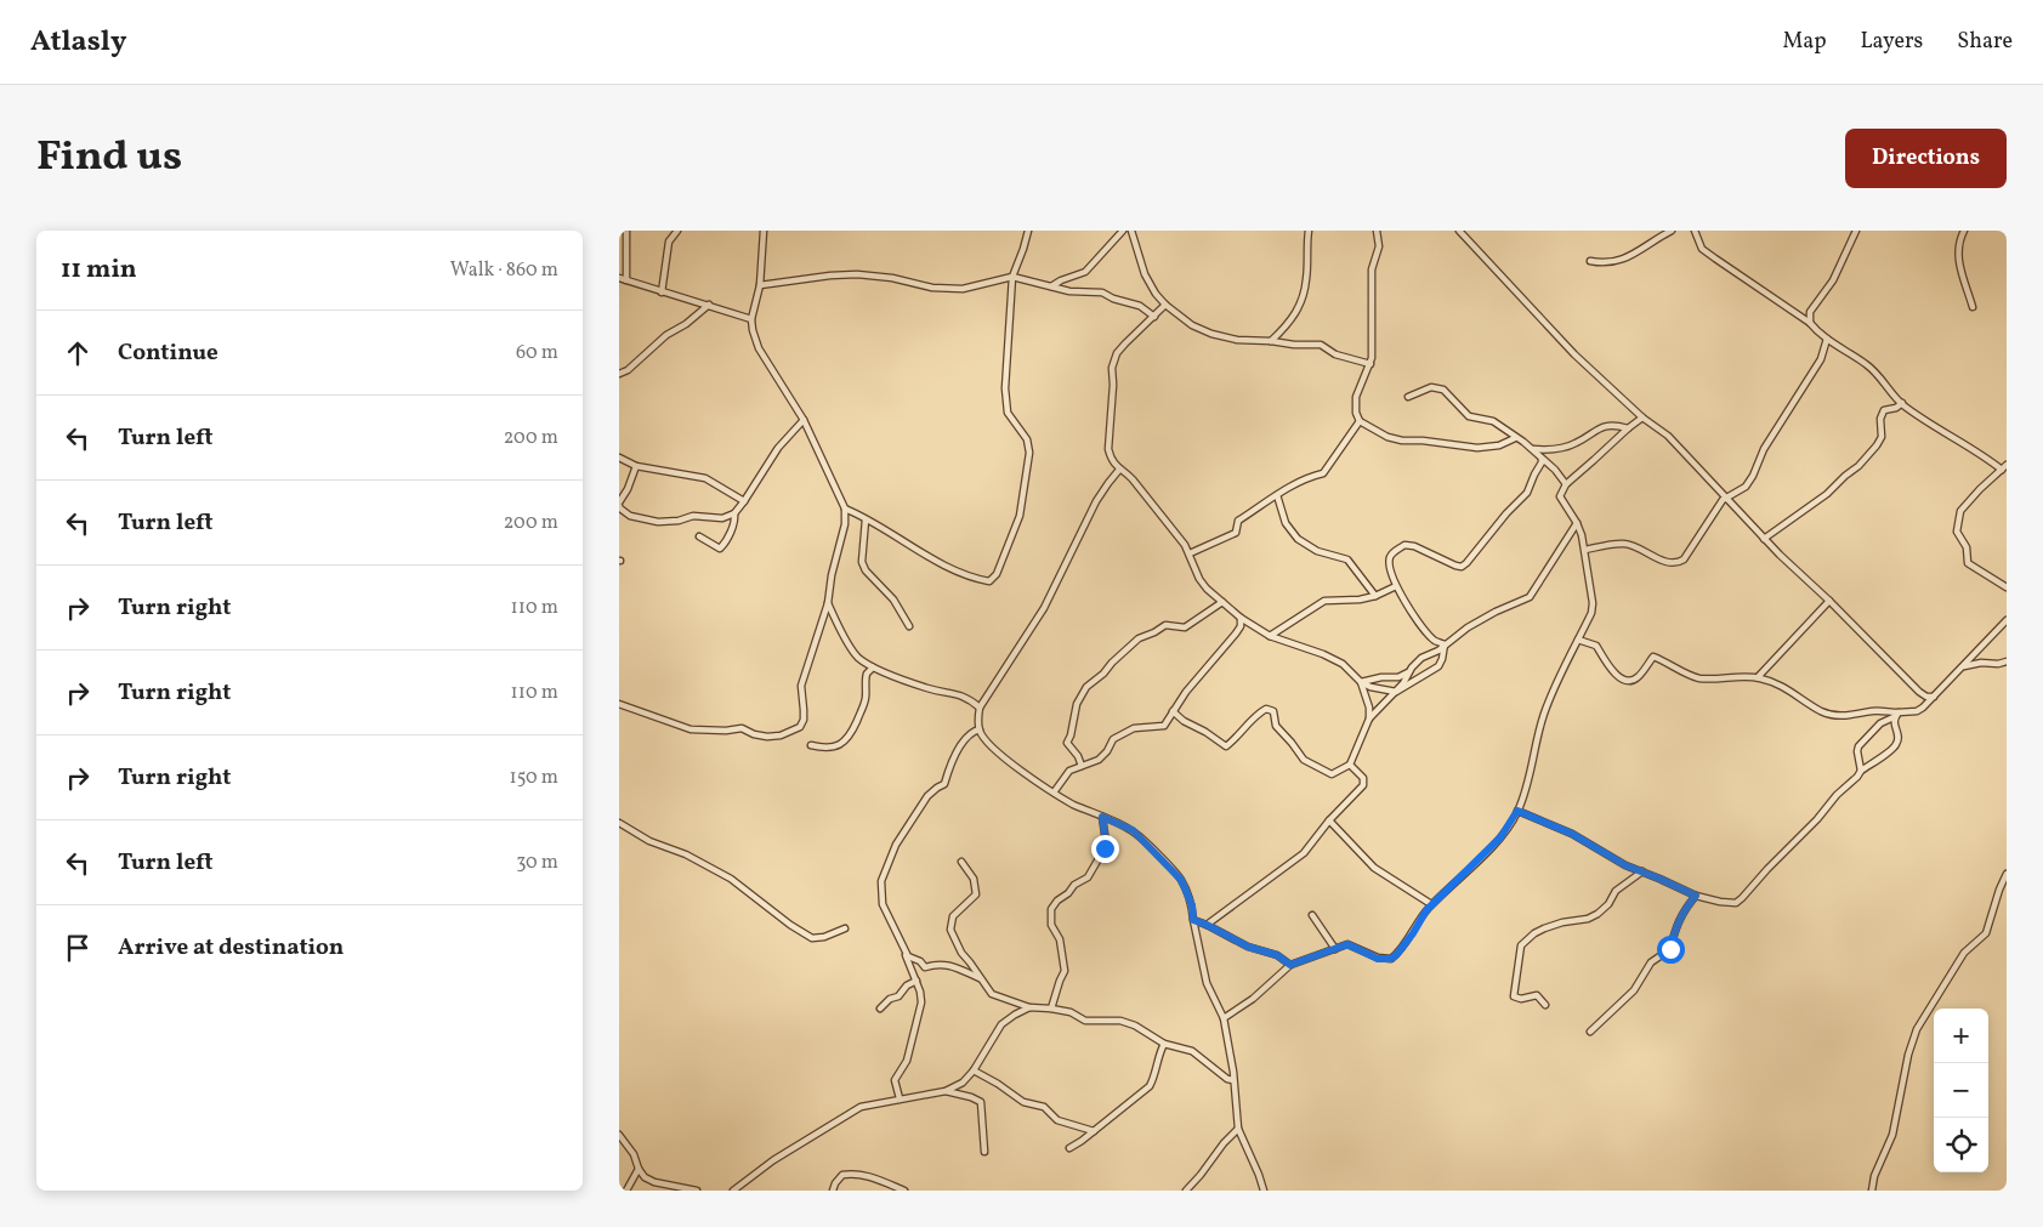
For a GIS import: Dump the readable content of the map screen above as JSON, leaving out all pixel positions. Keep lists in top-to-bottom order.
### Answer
{
  "page": {
    "header": "Atlasly",
    "nav": ["Map", "Layers", "Share"],
    "title": "Find us",
    "buttons": "Directions",
    "heading": ["11 min", "Walk · 860 m"],
    "list": [
      ["Continue", "60 m"],
      ["Turn left", "200 m"],
      ["Turn left", "200 m"],
      ["Turn right", "110 m"],
      ["Turn right", "110 m"],
      ["Turn right", "150 m"],
      ["Turn left", "30 m"],
      "Arrive at destination"
    ],
    "map_buttons": ["+", "−"]
  }
}
